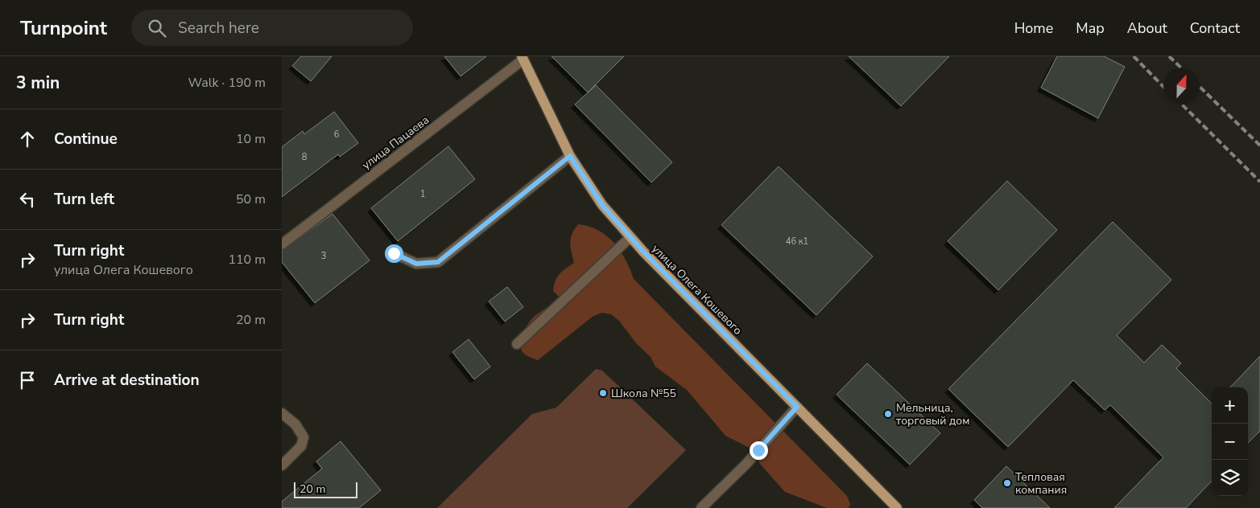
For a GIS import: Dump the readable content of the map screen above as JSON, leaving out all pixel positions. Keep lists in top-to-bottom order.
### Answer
{
  "streets": {
    "main road": ["улица Олега Кошевого"],
    "street": ["улица Пацаева"]
  },
  "crossings": [
    ["улица Пацаева", "улица Олега Кошевого"]
  ],
  "places": ["Школа №55", "Мельница, торговый дом", "Тепловая компания"],
  "house_numbers": [
    "6",
    "8",
    "1",
    "46 к1",
    "3"
  ],
  "scale_bar": "20 m",
  "north": "top",
  "page": {
    "header": "Turnpoint",
    "search": "Search here",
    "nav": [
      "Home",
      "Map",
      "About",
      "Contact"
    ],
    "heading": ["3 min", "Walk · 190 m"],
    "list": [
      ["Continue", "10 m"],
      ["Turn left", "50 m"],
      ["Turn right", "улица Олега Кошевого", "110 m"],
      ["Turn right", "20 m"],
      "Arrive at destination"
    ],
    "map_buttons": ["+", "−"],
    "scale": "20 m"
  }
}
